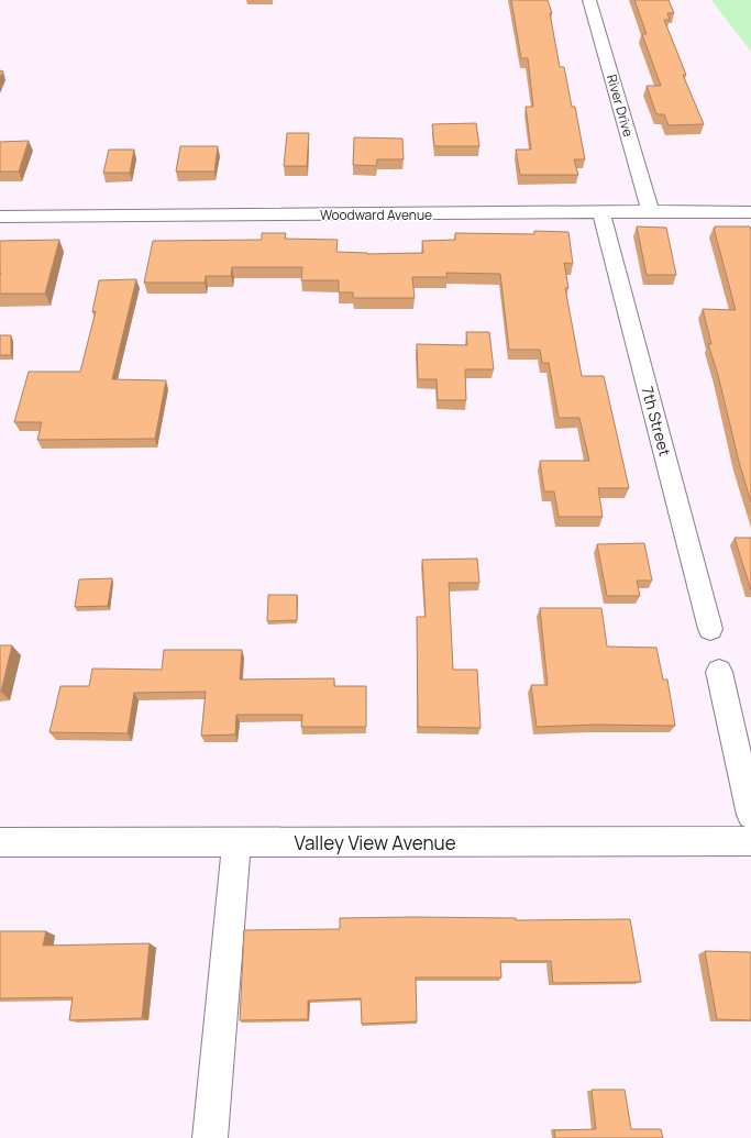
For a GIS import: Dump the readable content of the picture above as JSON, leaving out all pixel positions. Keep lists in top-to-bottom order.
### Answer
{
  "streets": {
    "street": [
      "River Drive",
      "Woodward Avenue",
      "7th Street",
      "Valley View Avenue"
    ]
  },
  "crossings": [
    ["River Drive", "Woodward Avenue"],
    ["Woodward Avenue", "7th Street"]
  ]
}
